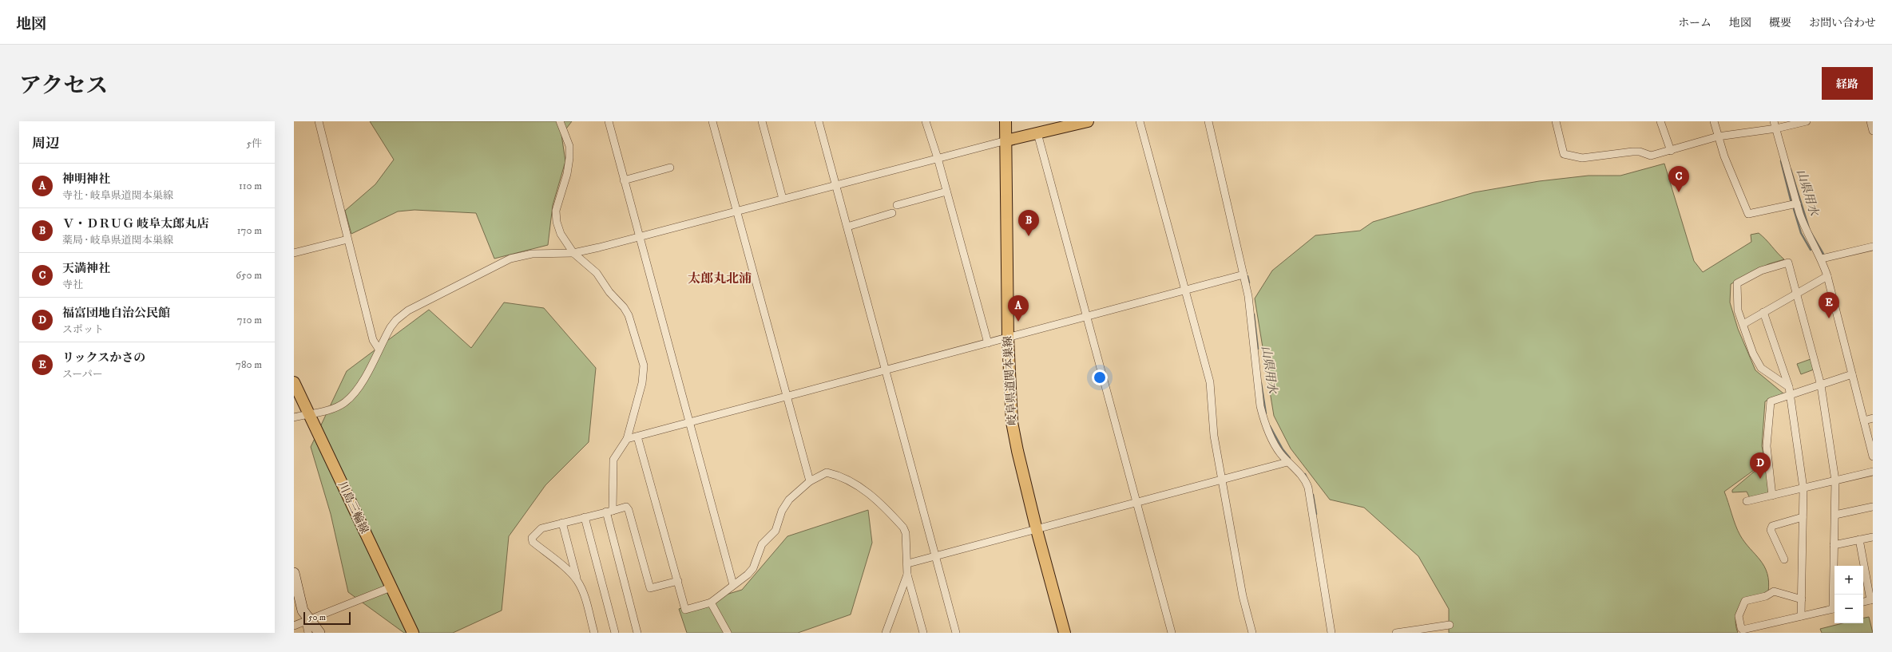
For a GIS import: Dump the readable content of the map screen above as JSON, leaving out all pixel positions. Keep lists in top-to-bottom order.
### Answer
{
  "streets": {
    "main road": ["岐阜県道関本巣線", "川島三輪線"]
  },
  "districts": ["太郎丸北浦"],
  "water": ["山県用水"],
  "scale_bar": "50 m",
  "page": {
    "header": "地図",
    "nav": [
      "ホーム",
      "地図",
      "概要",
      "お問い合わせ"
    ],
    "title": "アクセス",
    "buttons": "経路",
    "heading": ["周辺", "5件"],
    "list": [
      {
        "mark": "A",
        "name": "神明神社",
        "note": "寺社 · 岐阜県道関本巣線",
        "value": "110 m"
      },
      {
        "mark": "B",
        "name": "Ｖ・ＤＲＵＧ 岐阜太郎丸店",
        "note": "薬局 · 岐阜県道関本巣線",
        "value": "170 m"
      },
      {
        "mark": "C",
        "name": "天満神社",
        "note": "寺社",
        "value": "650 m"
      },
      {
        "mark": "D",
        "name": "福富団地自治公民館",
        "note": "スポット",
        "value": "710 m"
      },
      {
        "mark": "E",
        "name": "リックスかさの",
        "note": "スーパー",
        "value": "780 m"
      }
    ],
    "pins": [
      "C",
      "B",
      "E",
      "A",
      "D"
    ],
    "map_buttons": ["+", "−"],
    "scale": "50 m"
  }
}
